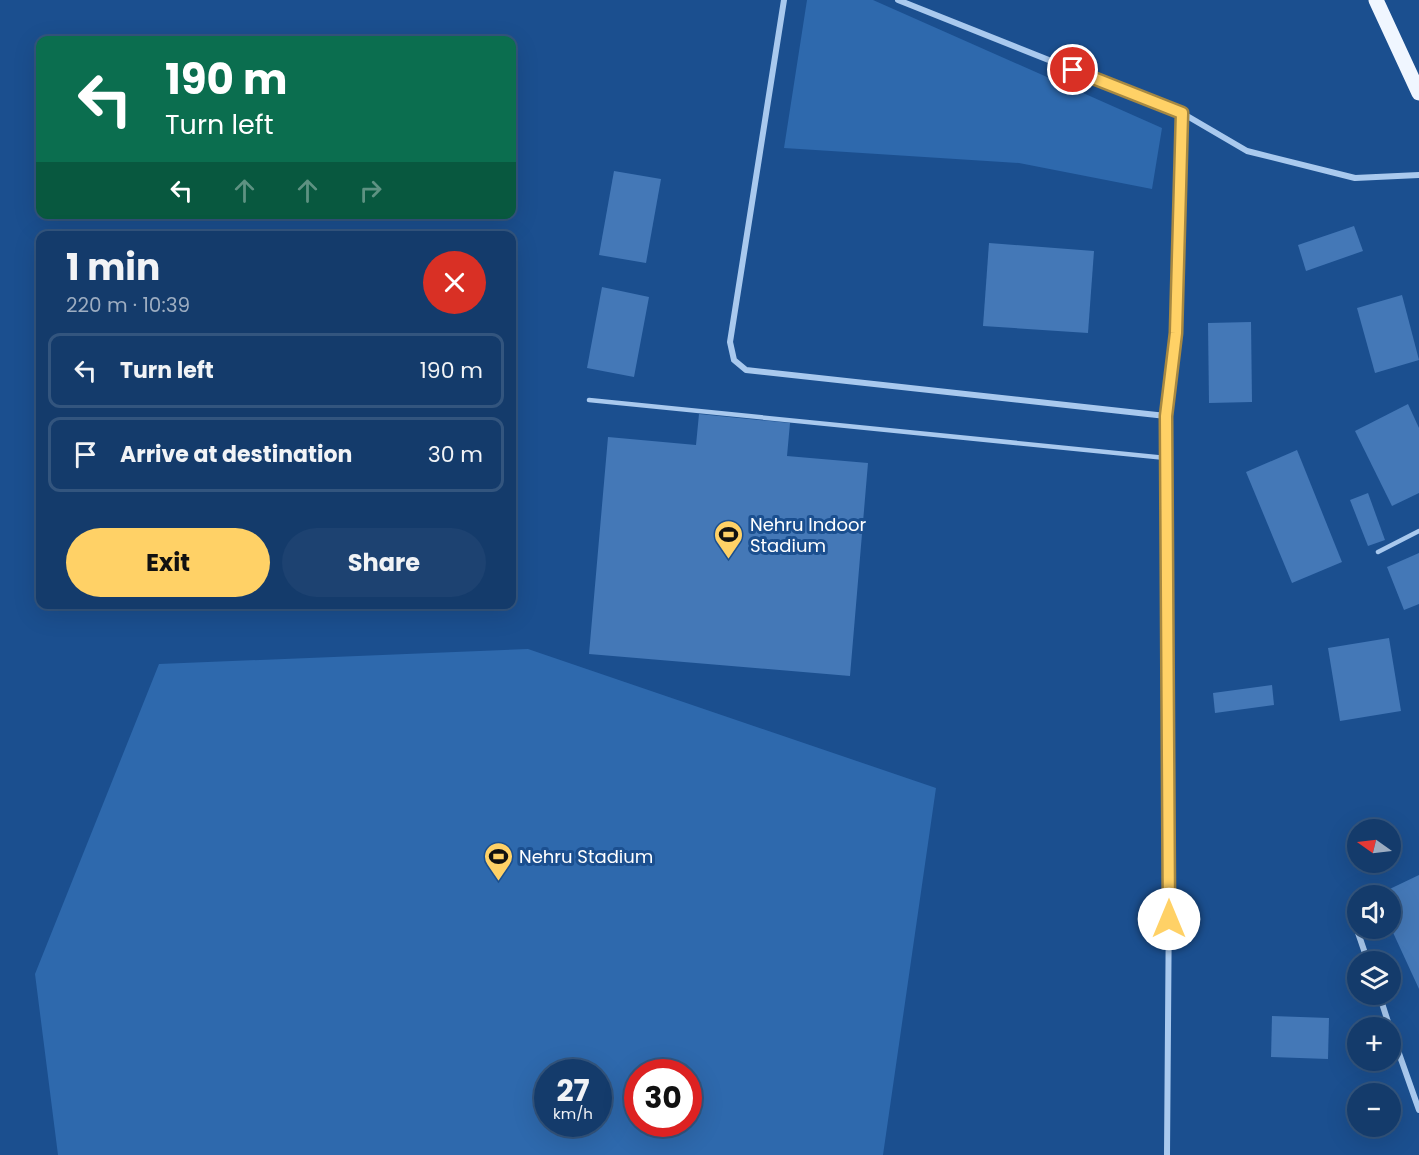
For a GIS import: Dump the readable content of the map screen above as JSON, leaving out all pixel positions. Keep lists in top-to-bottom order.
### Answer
{
  "places": {
    "sports": ["Nehru Indoor Stadium", "Nehru Stadium"]
  },
  "north": "left",
  "page": {
    "turn": ["190 m", "Turn left"],
    "heading": ["1 min", "220 m · 10:39"],
    "list": [
      {
        "name": "Turn left",
        "value": "190 m"
      },
      {
        "name": "Arrive at destination",
        "value": "30 m"
      }
    ],
    "buttons": ["Exit", "Share"],
    "map_buttons": ["+", "−"],
    "speed": "27 km/h",
    "limit": "30"
  }
}
